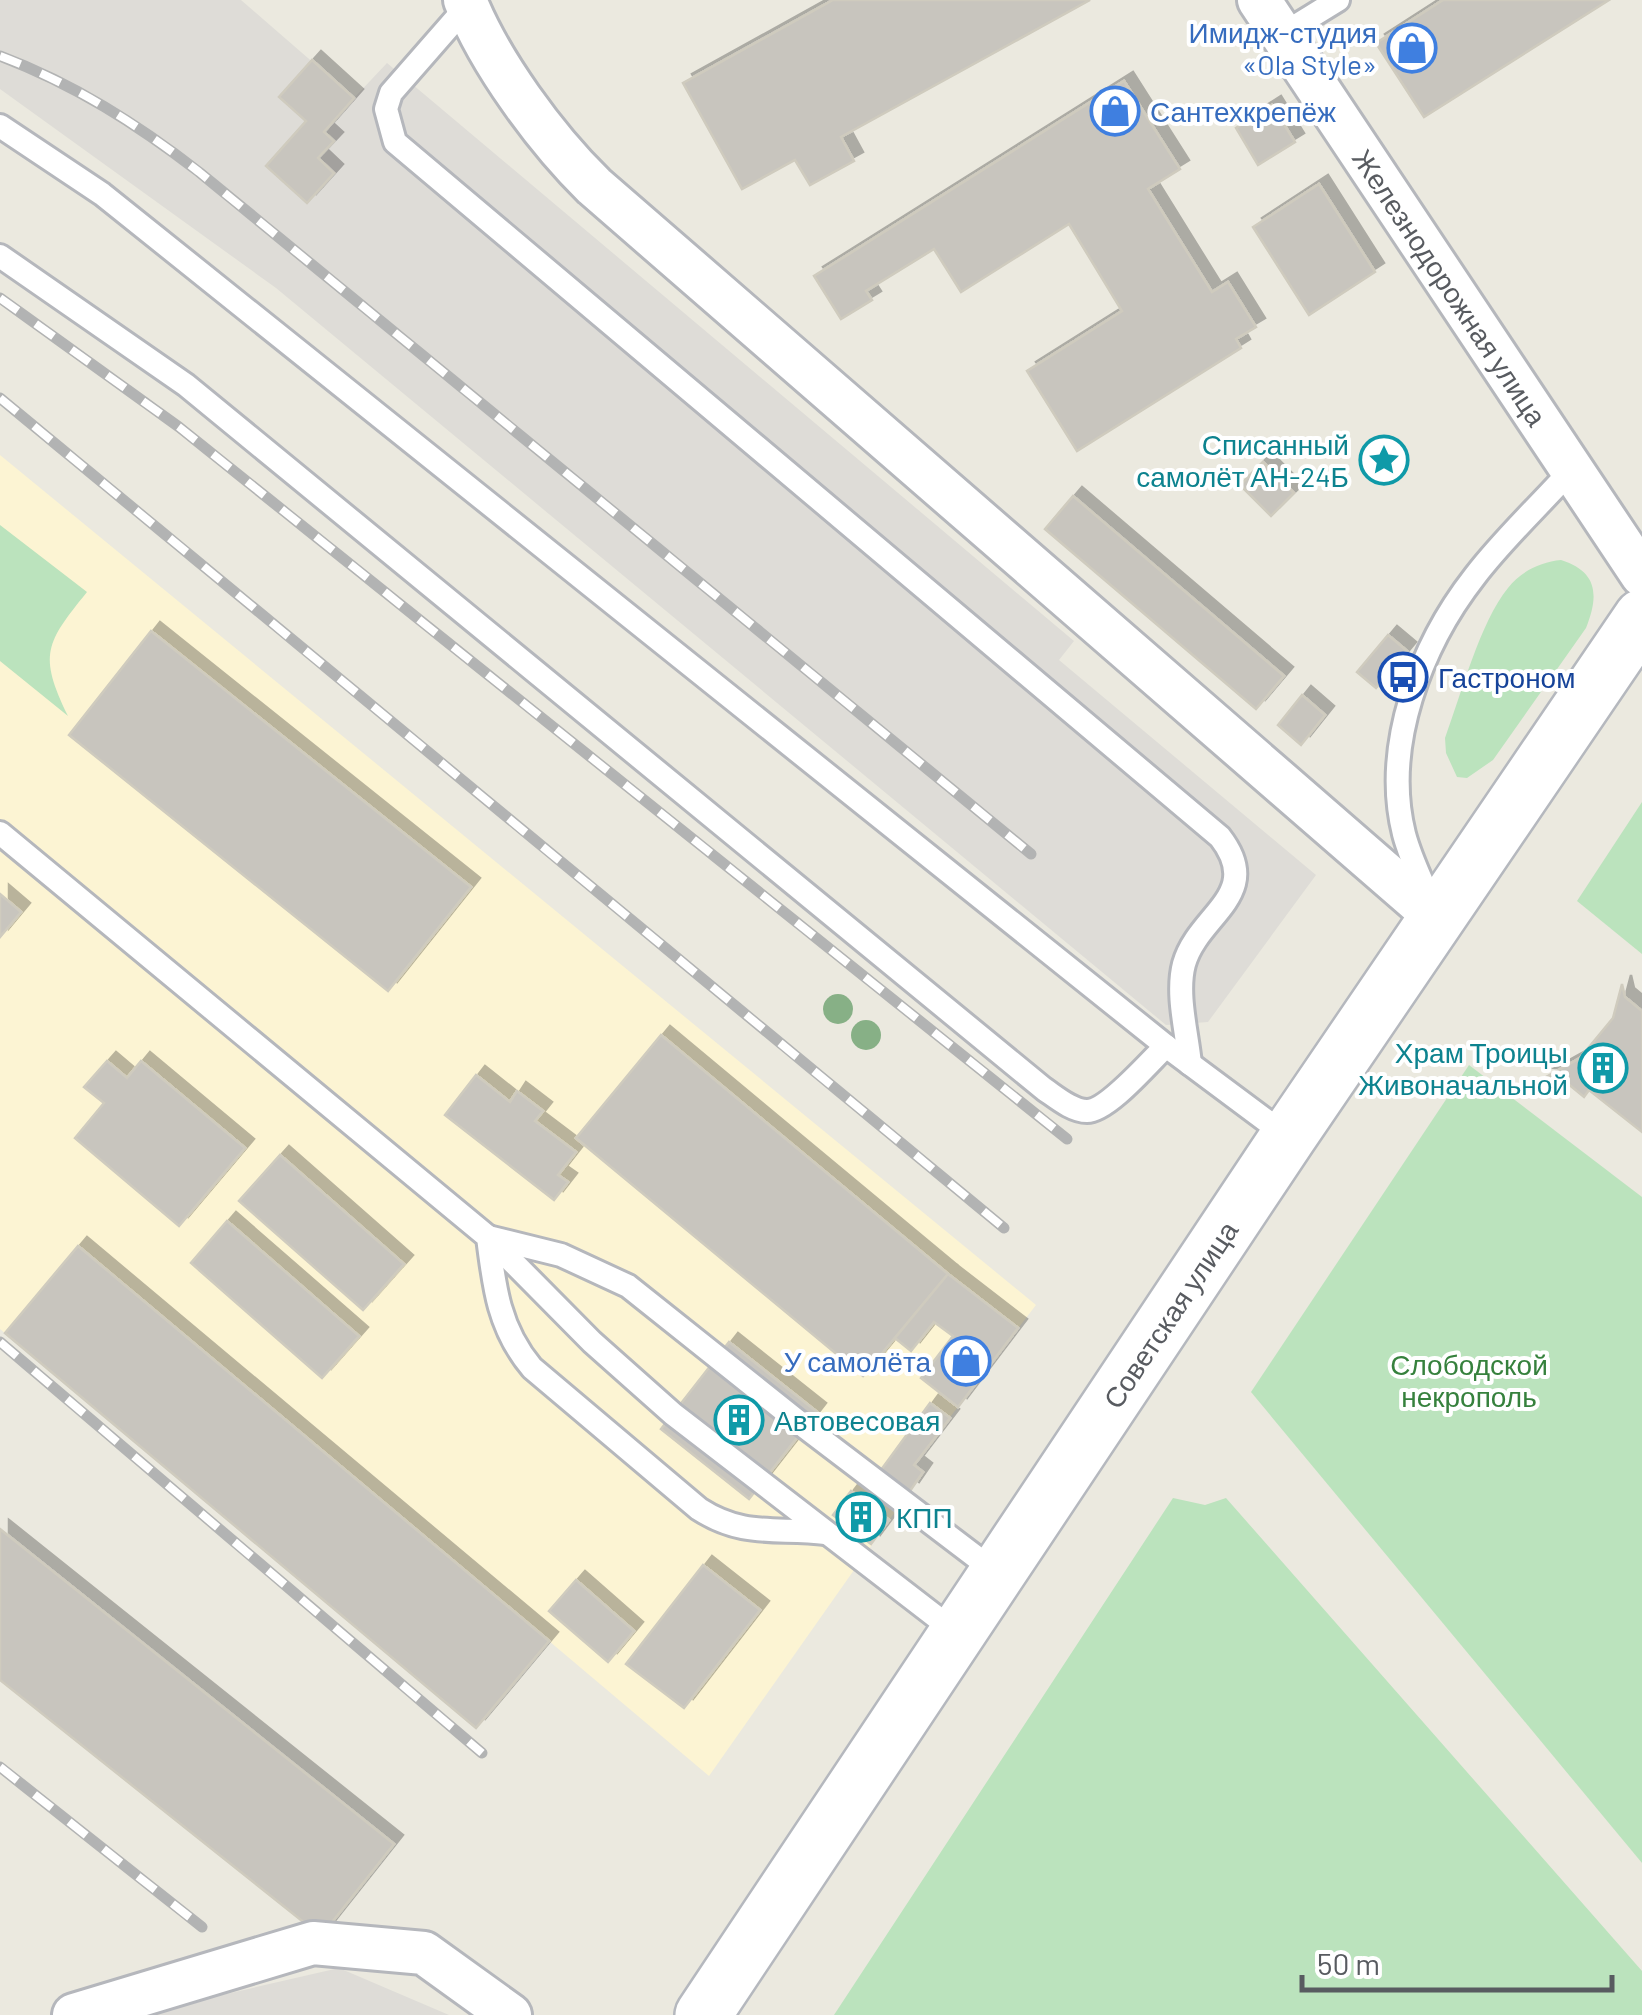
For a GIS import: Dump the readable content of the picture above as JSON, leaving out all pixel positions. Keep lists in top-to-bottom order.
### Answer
{
  "streets": {
    "main road": ["Советская улица"],
    "street": ["Железнодорожная улица"]
  },
  "parks": ["Слободской некрополь"],
  "places": {
    "shop": ["Имидж-студия «Ola Style»", "Сантехкрепёж", "У самолёта"],
    "place": ["Списанный самолёт АН-24Б"],
    "bus stop": ["Гастроном"],
    "building": ["Храм Троицы Живоначальной", "Автовесовая", "КПП"]
  },
  "scale_bar": "50 m"
}
